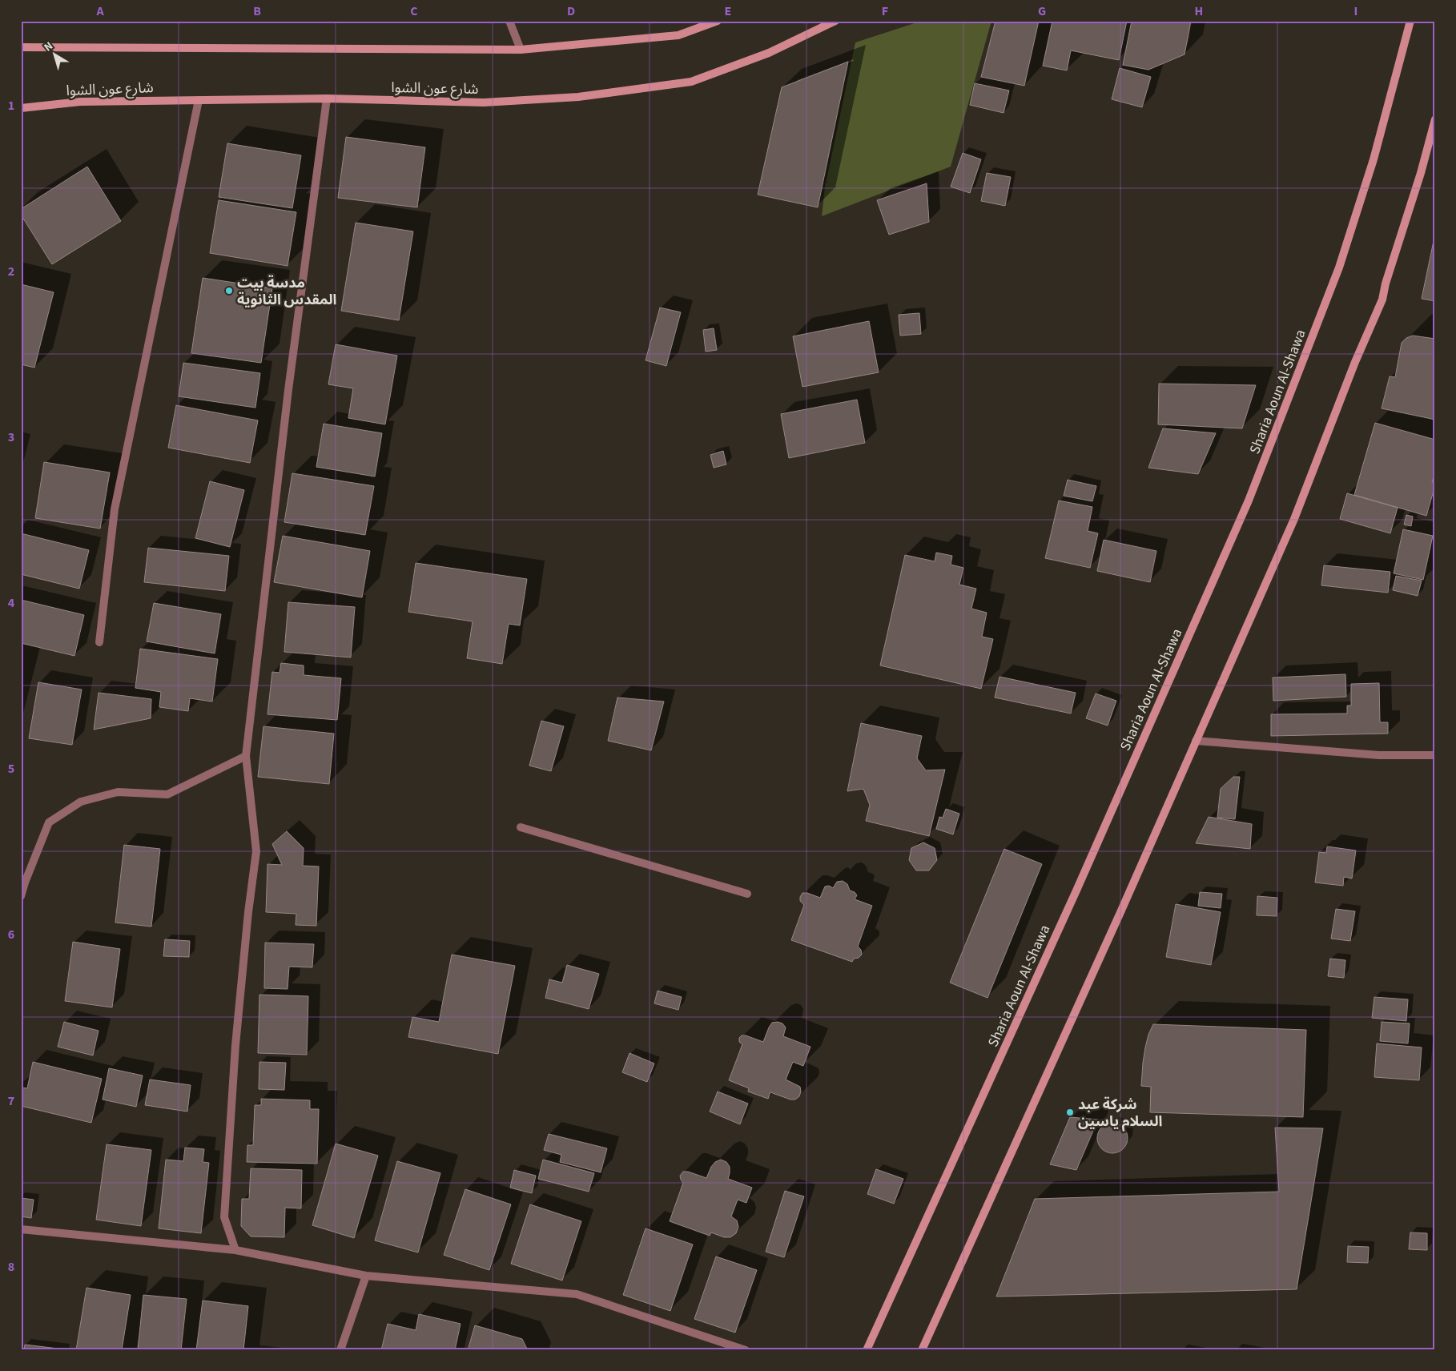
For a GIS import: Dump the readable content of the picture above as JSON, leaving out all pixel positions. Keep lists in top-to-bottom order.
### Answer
{
  "streets": {
    "main road": ["شارع عون الشوا", "Sharia Aoun Al-Shawa"]
  },
  "places": ["مدسة بيت المقدس الثانوية", "شركة عبد السلام ياسين"],
  "north": "top left",
  "grid": {
    "columns": [
      "A",
      "B",
      "C",
      "D",
      "E",
      "F",
      "G",
      "H",
      "I"
    ],
    "rows": [
      "1",
      "2",
      "3",
      "4",
      "5",
      "6",
      "7",
      "8"
    ]
  }
}
